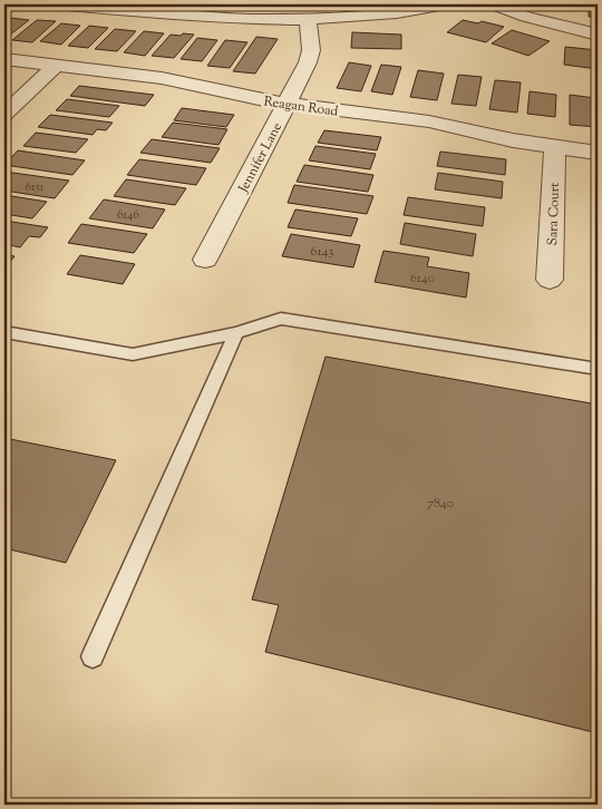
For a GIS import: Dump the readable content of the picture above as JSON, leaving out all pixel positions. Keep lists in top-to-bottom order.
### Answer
{
  "streets": {
    "street": ["Reagan Road", "Jennifer Lane", "Sara Court"]
  },
  "crossings": [
    ["Reagan Road", "Jennifer Lane"],
    ["Reagan Road", "Sara Court"]
  ],
  "house_numbers": [
    "6151",
    "6146",
    "6143",
    "6140",
    "7840"
  ]
}
